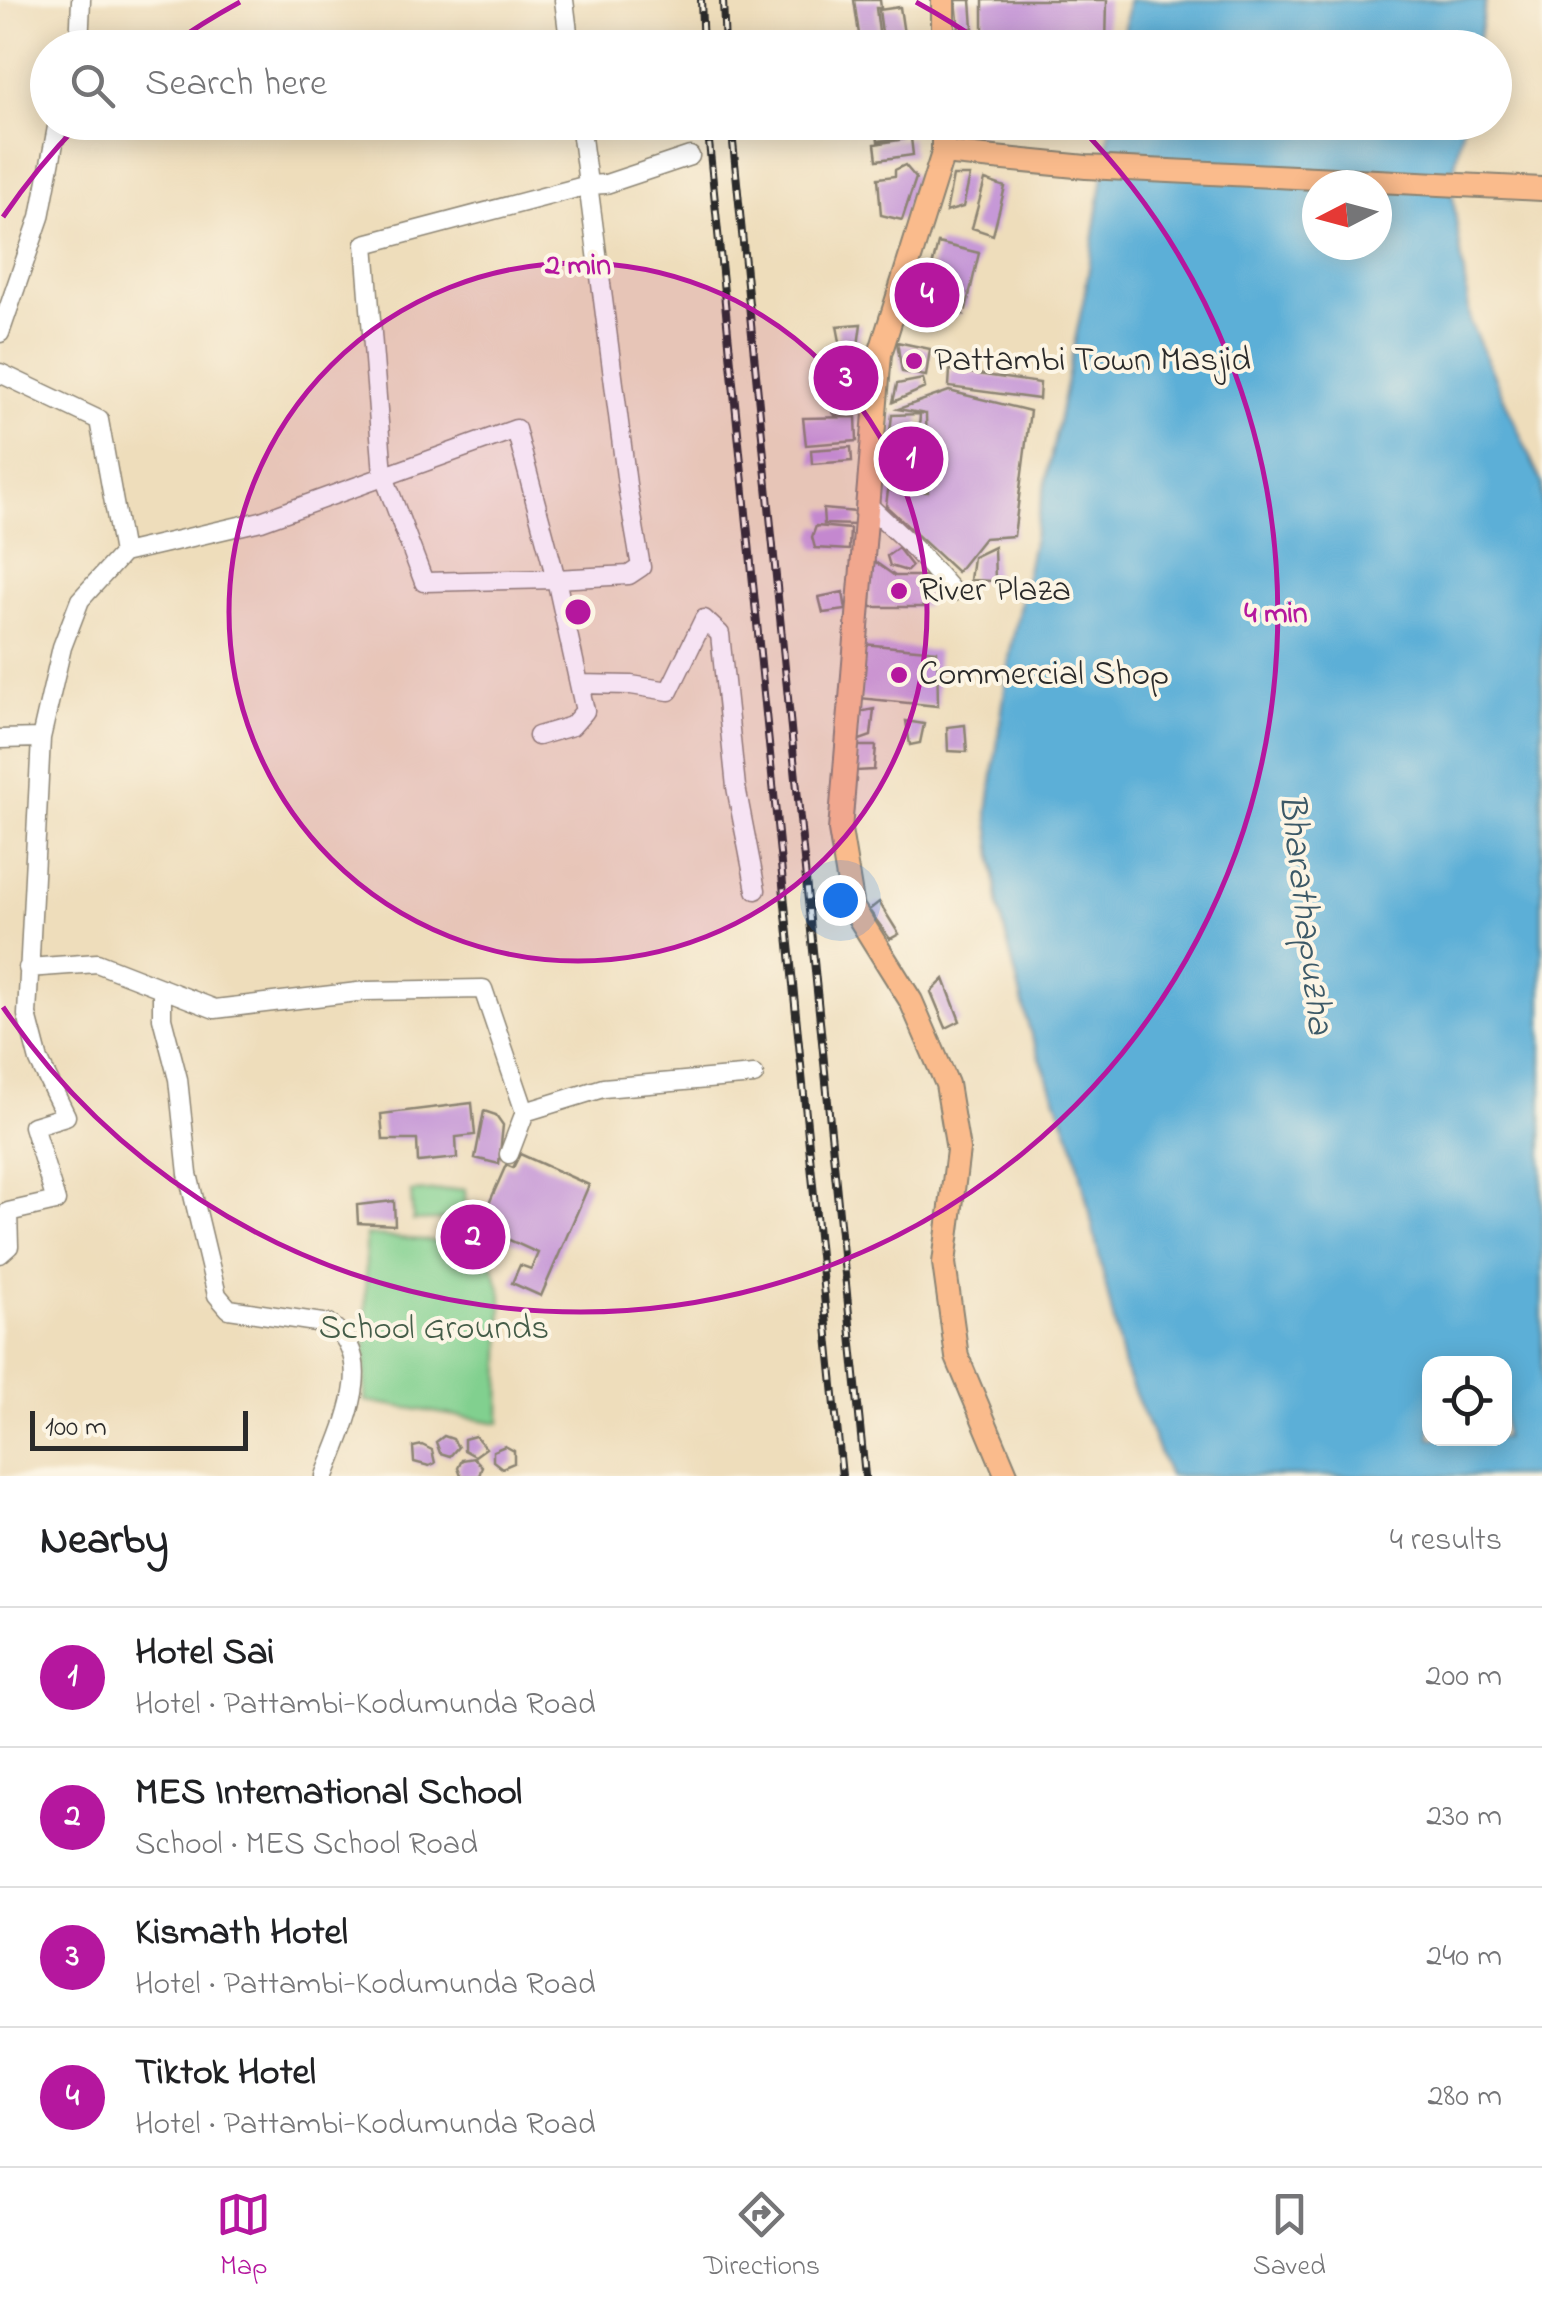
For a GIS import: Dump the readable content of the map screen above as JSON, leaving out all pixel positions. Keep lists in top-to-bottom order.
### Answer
{
  "water": ["Bharathapuzha"],
  "parks": ["School Grounds"],
  "places": ["Pattambi Town Masjid", "River Plaza", "Commercial Shop"],
  "scale_bar": "100 m",
  "north": "left",
  "page": {
    "search": "Search here",
    "pins": [
      "4",
      "3",
      "1",
      "2"
    ],
    "scale": "100 m",
    "heading": ["Nearby", "4 results"],
    "list": [
      {
        "mark": "1",
        "name": "Hotel Sai",
        "note": "Hotel · Pattambi-Kodumunda Road",
        "value": "200 m"
      },
      {
        "mark": "2",
        "name": "MES International School",
        "note": "School · MES School Road",
        "value": "230 m"
      },
      {
        "mark": "3",
        "name": "Kismath Hotel",
        "note": "Hotel · Pattambi-Kodumunda Road",
        "value": "240 m"
      },
      {
        "mark": "4",
        "name": "Tiktok Hotel",
        "note": "Hotel · Pattambi-Kodumunda Road",
        "value": "280 m"
      }
    ],
    "nav": ["Map", "Directions", "Saved"]
  },
  "rings": ["2 min", "4 min"]
}
